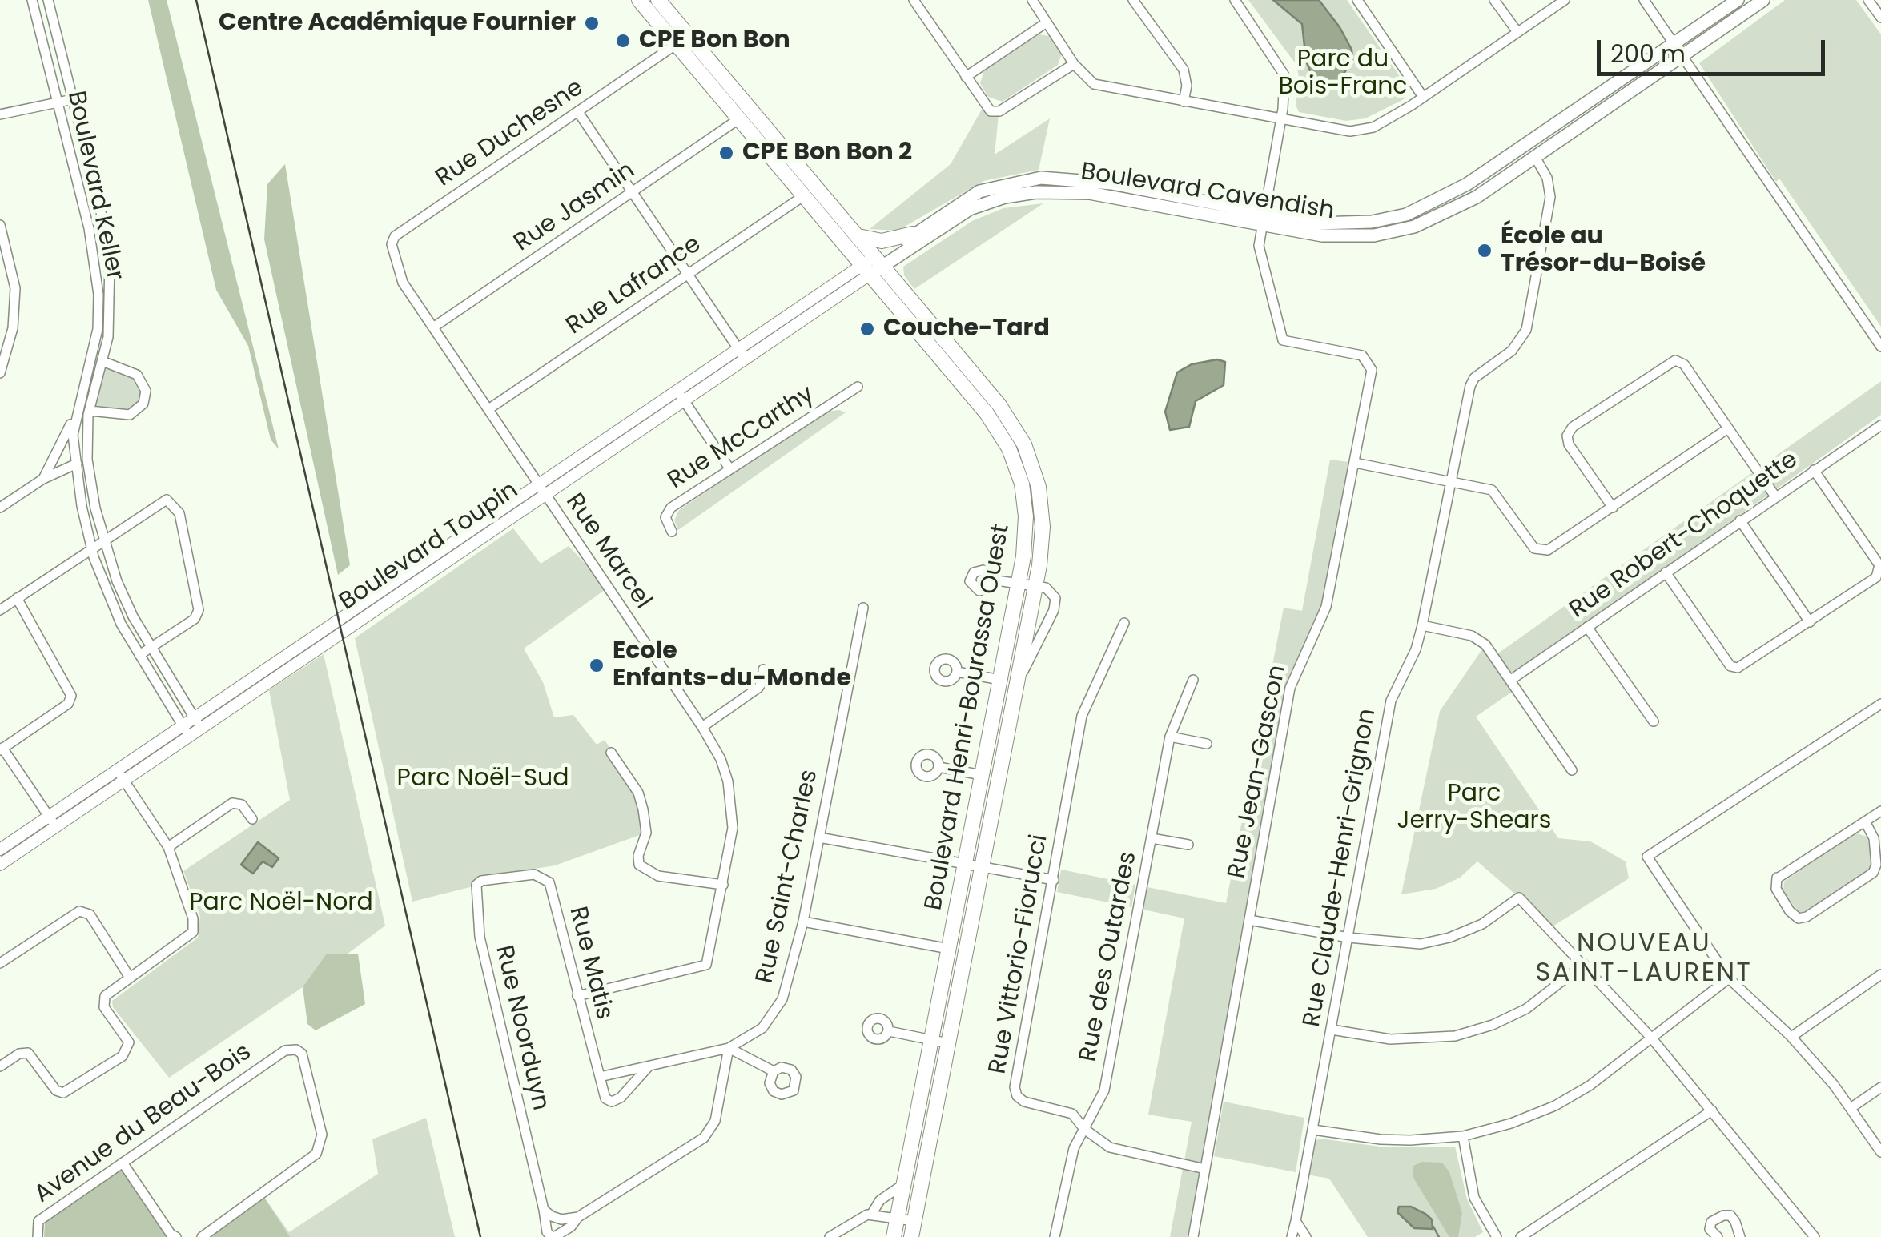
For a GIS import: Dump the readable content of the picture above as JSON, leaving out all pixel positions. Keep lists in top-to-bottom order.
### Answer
{
  "streets": {
    "main road": ["Boulevard Cavendish", "Boulevard Toupin", "Boulevard Henri-Bourassa Ouest"],
    "street": [
      "Rue Duchesne",
      "Boulevard Keller",
      "Rue Jasmin",
      "Rue Lafrance",
      "Rue McCarthy",
      "Rue Robert-Choquette",
      "Rue Marcel",
      "Rue Jean-Gascon",
      "Rue Claude-Henri-Grignon",
      "Rue Saint-Charles",
      "Rue Vittorio-Fiorucci",
      "Rue des Outardes",
      "Rue Matis",
      "Rue Noorduyn",
      "Avenue du Beau-Bois"
    ]
  },
  "crossings": [
    ["Rue Duchesne", "Rue Marcel"],
    ["Rue Duchesne", "Boulevard Henri-Bourassa Ouest"],
    ["Boulevard Keller", "Boulevard Toupin"],
    ["Boulevard Cavendish", "Boulevard Toupin"],
    ["Boulevard Cavendish", "Boulevard Henri-Bourassa Ouest"],
    ["Boulevard Cavendish", "Rue Jean-Gascon"],
    ["Boulevard Cavendish", "Rue Claude-Henri-Grignon"],
    ["Rue Jasmin", "Rue Marcel"],
    ["Rue Jasmin", "Boulevard Henri-Bourassa Ouest"],
    ["Rue Lafrance", "Rue Marcel"],
    ["Rue Lafrance", "Boulevard Henri-Bourassa Ouest"],
    ["Boulevard Toupin", "Rue Marcel"],
    ["Boulevard Toupin", "Boulevard Henri-Bourassa Ouest"],
    ["Rue Marcel", "Rue Matis"],
    ["Rue Jean-Gascon", "Rue Vittorio-Fiorucci"],
    ["Rue Saint-Charles", "Rue Matis"],
    ["Rue Saint-Charles", "Rue Noorduyn"],
    ["Rue Vittorio-Fiorucci", "Rue des Outardes"],
    ["Rue Matis", "Rue Noorduyn"]
  ],
  "districts": ["NOUVEAU SAINT-LAURENT"],
  "parks": [
    "Parc du Bois-Franc",
    "Parc Noël-Sud",
    "Parc Jerry-Shears",
    "Parc Noël-Nord"
  ],
  "places": [
    "Centre Académique Fournier",
    "CPE Bon Bon",
    "CPE Bon Bon 2",
    "École au Trésor-du-Boisé",
    "Couche-Tard",
    "Ecole Enfants-du-Monde"
  ],
  "scale_bar": "200 m"
}
